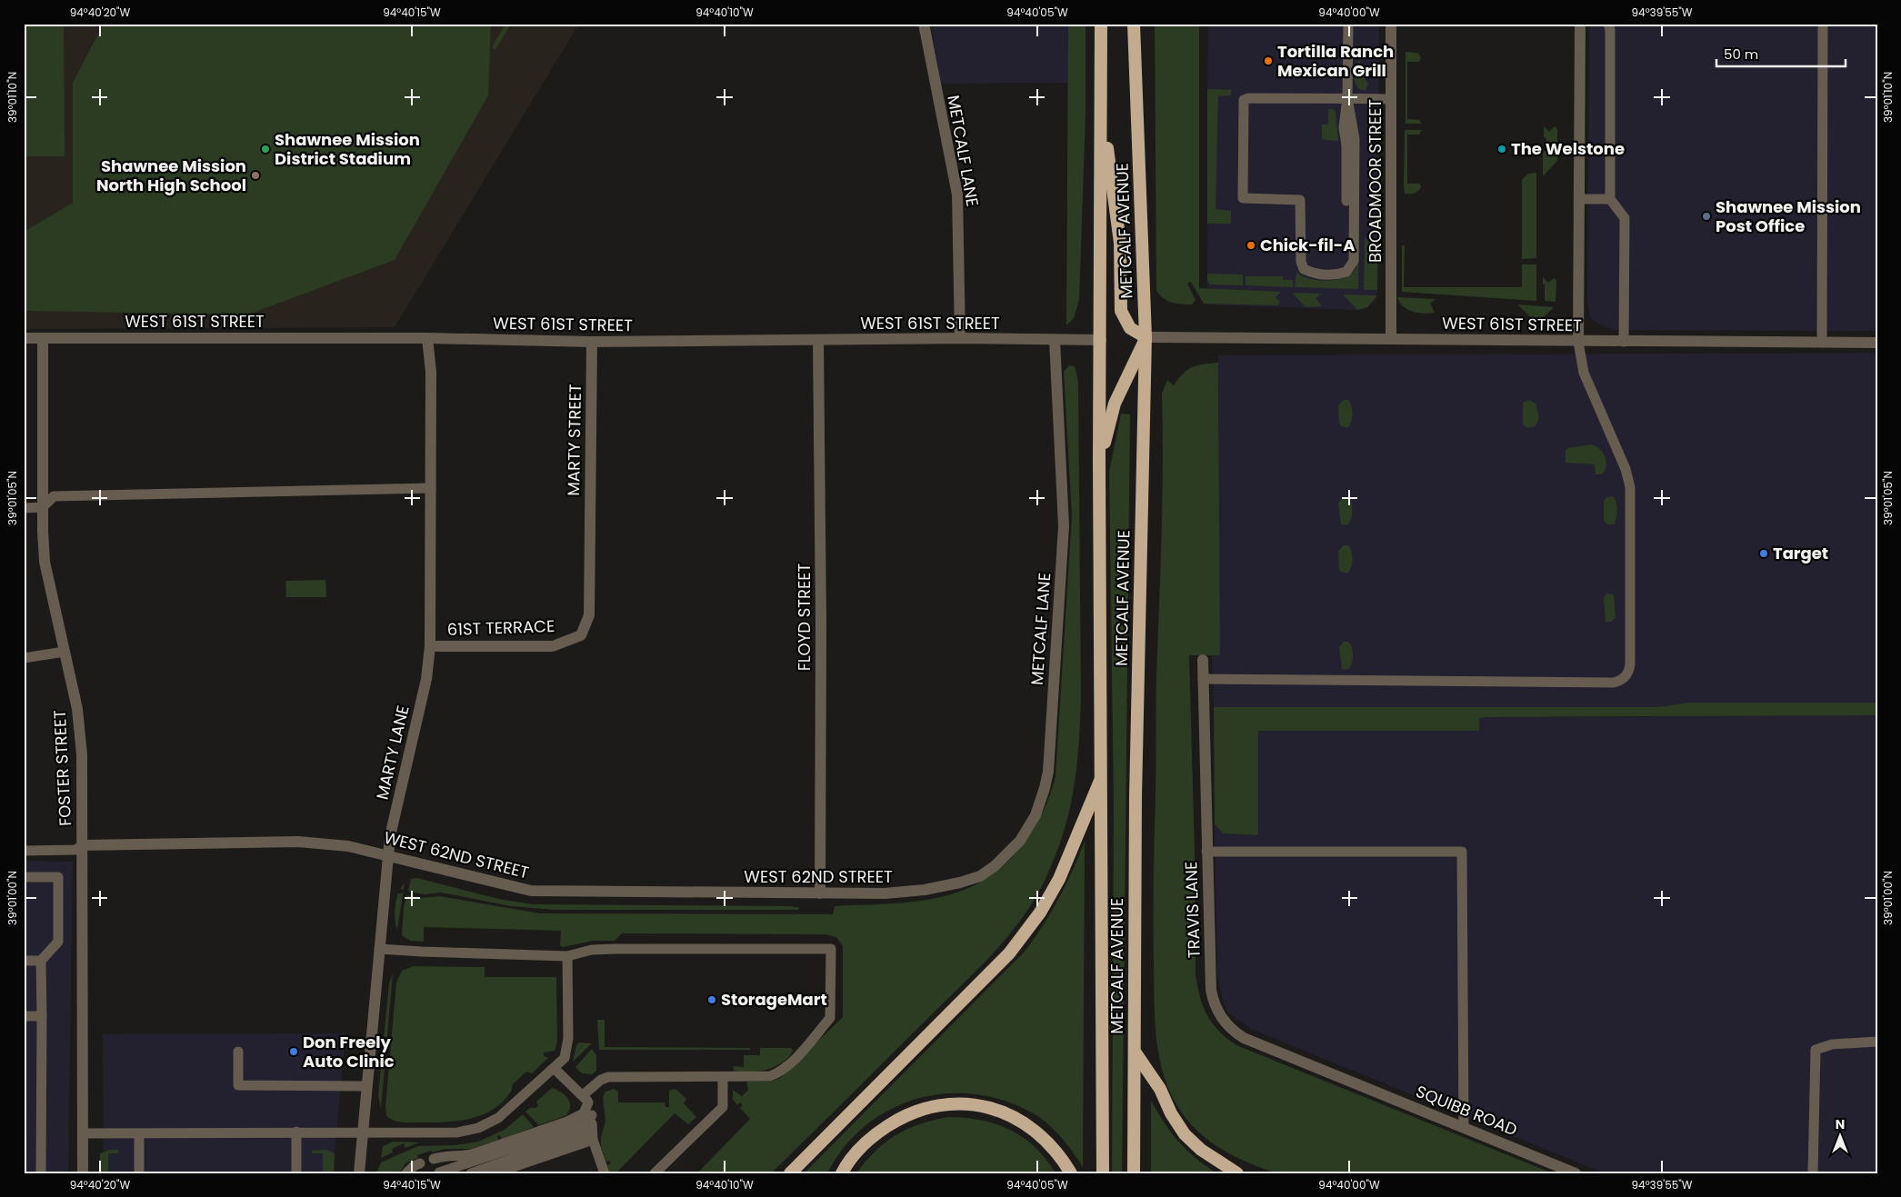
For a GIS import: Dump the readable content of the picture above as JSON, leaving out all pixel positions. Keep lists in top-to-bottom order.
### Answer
{
  "streets": {
    "highway": ["METCALF AVENUE"],
    "street": [
      "METCALF LANE",
      "BROADMOOR STREET",
      "WEST 61ST STREET",
      "MARTY STREET",
      "FLOYD STREET",
      "61ST TERRACE",
      "MARTY LANE",
      "FOSTER STREET",
      "WEST 62ND STREET",
      "TRAVIS LANE",
      "SQUIBB ROAD"
    ]
  },
  "crossings": [
    ["METCALF LANE", "WEST 61ST STREET"],
    ["METCALF LANE", "WEST 62ND STREET"],
    ["BROADMOOR STREET", "WEST 61ST STREET"],
    ["METCALF AVENUE", "WEST 61ST STREET"],
    ["WEST 61ST STREET", "MARTY STREET"],
    ["WEST 61ST STREET", "FLOYD STREET"],
    ["WEST 61ST STREET", "MARTY LANE"],
    ["WEST 61ST STREET", "FOSTER STREET"],
    ["MARTY STREET", "61ST TERRACE"],
    ["FLOYD STREET", "WEST 62ND STREET"],
    ["61ST TERRACE", "MARTY LANE"],
    ["MARTY LANE", "WEST 62ND STREET"],
    ["FOSTER STREET", "WEST 62ND STREET"],
    ["TRAVIS LANE", "SQUIBB ROAD"]
  ],
  "places": [
    "Tortilla Ranch Mexican Grill",
    "Shawnee Mission District Stadium",
    "The Welstone",
    "Shawnee Mission North High School",
    "Shawnee Mission Post Office",
    "Chick-fil-A",
    "Target",
    "StorageMart",
    "Don Freely Auto Clinic"
  ],
  "scale_bar": "50 m",
  "north": "top",
  "coordinates": [
    "94°40'20\"W",
    "94°40'15\"W",
    "94°40'10\"W",
    "94°40'05\"W",
    "94°40'00\"W",
    "94°39'55\"W",
    "39°01'10\"N",
    "39°01'05\"N",
    "39°01'00\"N"
  ]
}
